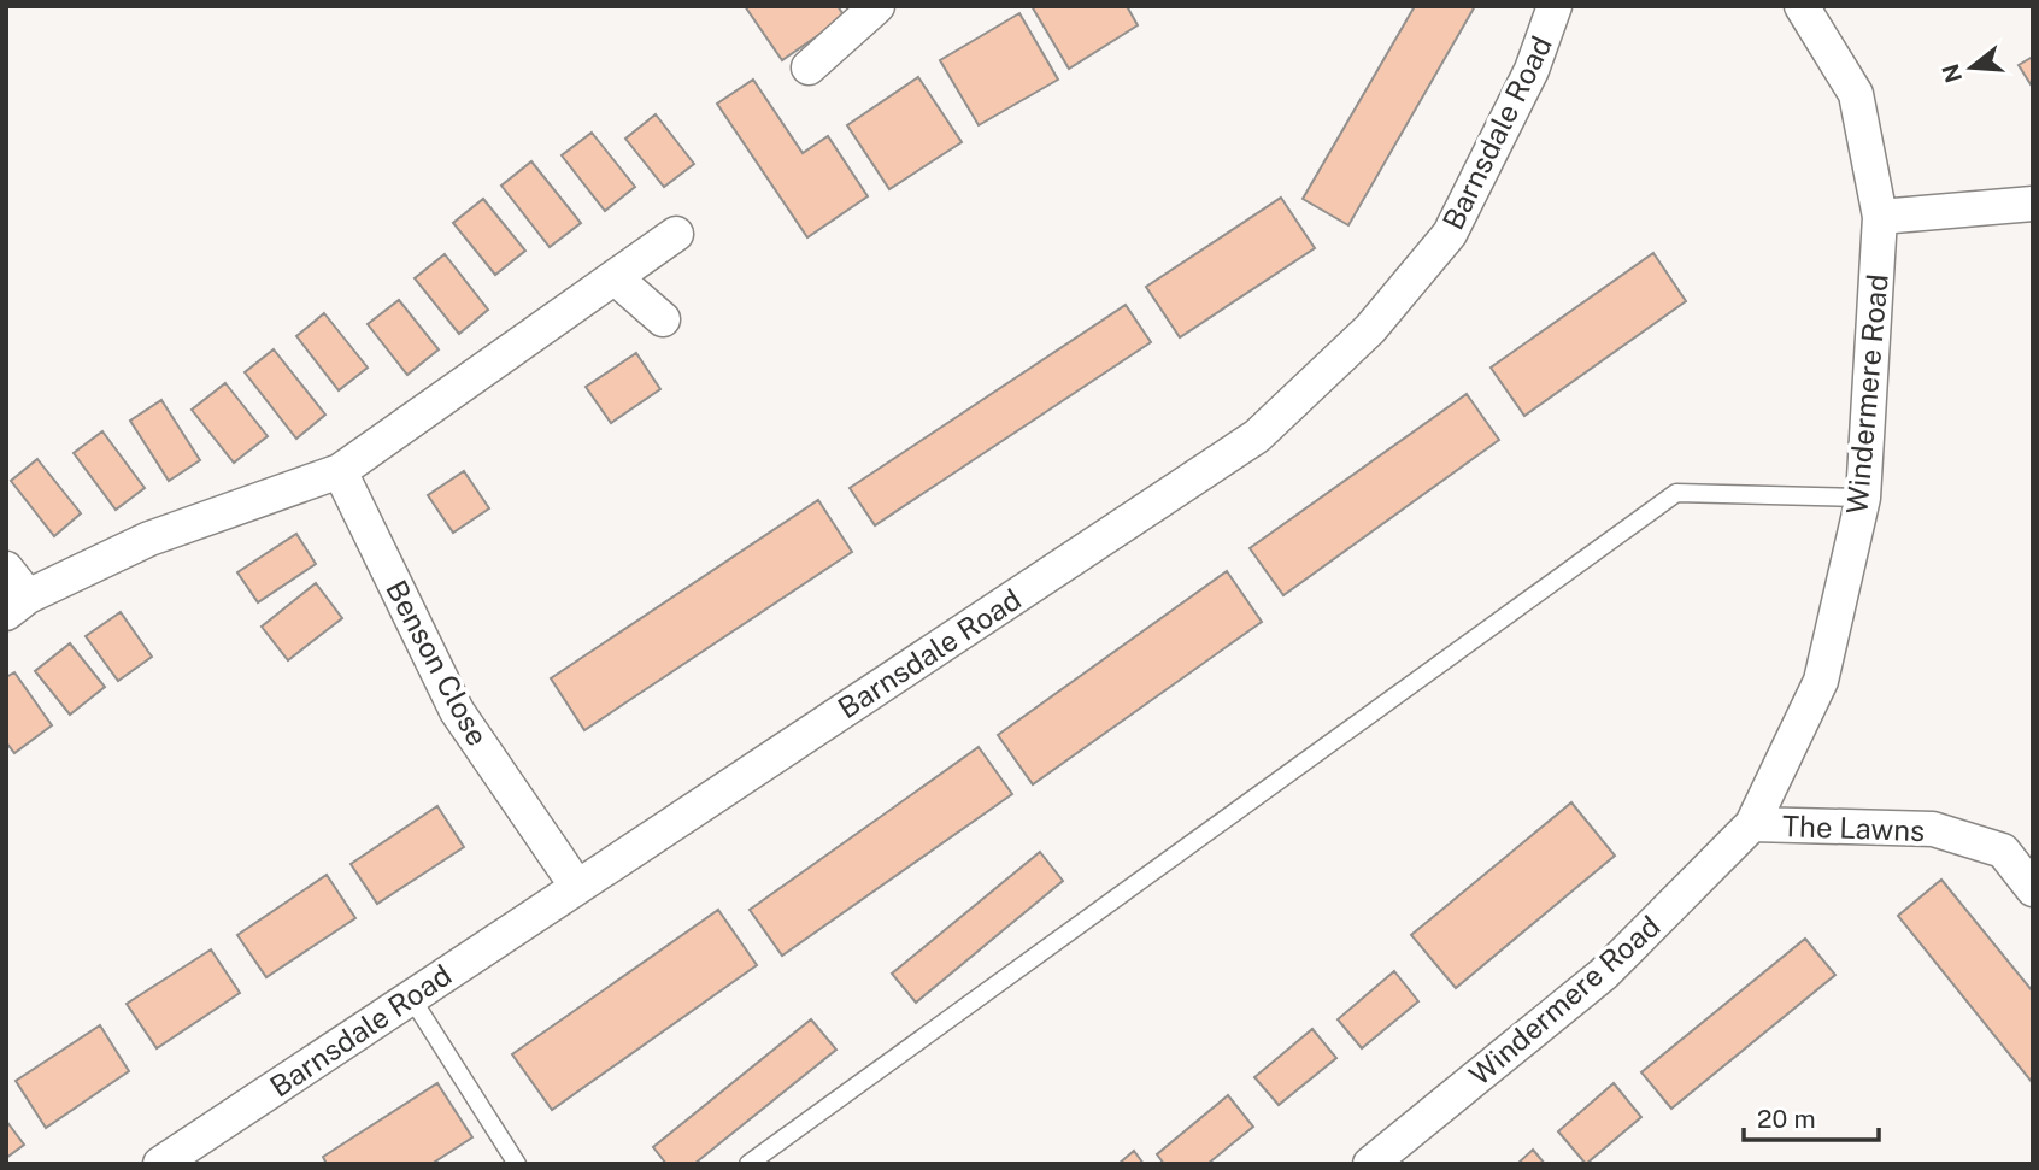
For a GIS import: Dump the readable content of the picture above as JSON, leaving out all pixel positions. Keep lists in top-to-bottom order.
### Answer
{
  "streets": {
    "street": [
      "Barnsdale Road",
      "Windermere Road",
      "Benson Close",
      "The Lawns"
    ]
  },
  "crossings": [
    ["Barnsdale Road", "Benson Close"],
    ["Windermere Road", "The Lawns"]
  ],
  "scale_bar": "20 m",
  "north": "left"
}
